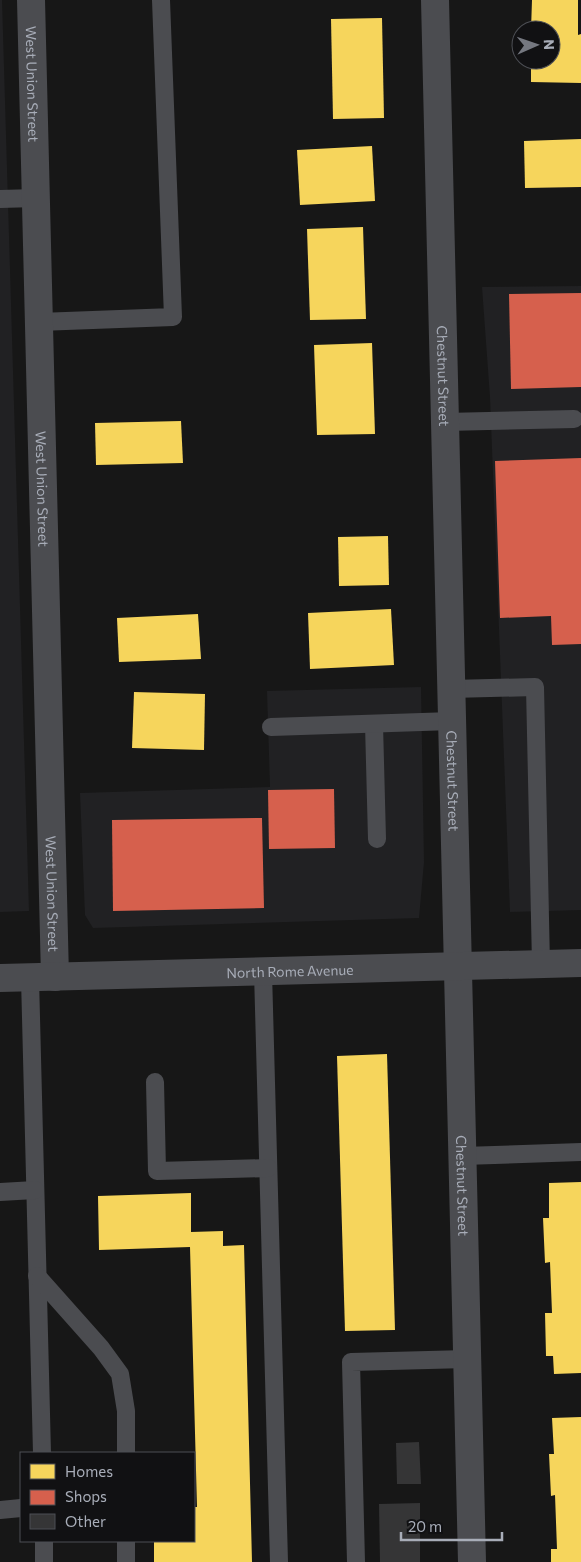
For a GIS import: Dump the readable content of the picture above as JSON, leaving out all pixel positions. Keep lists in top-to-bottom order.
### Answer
{
  "streets": {
    "street": ["West Union Street", "Chestnut Street", "North Rome Avenue"]
  },
  "crossings": [
    ["West Union Street", "North Rome Avenue"],
    ["Chestnut Street", "North Rome Avenue"]
  ],
  "legend": ["Homes", "Shops", "Other"],
  "scale_bar": "20 m",
  "north": "right"
}
